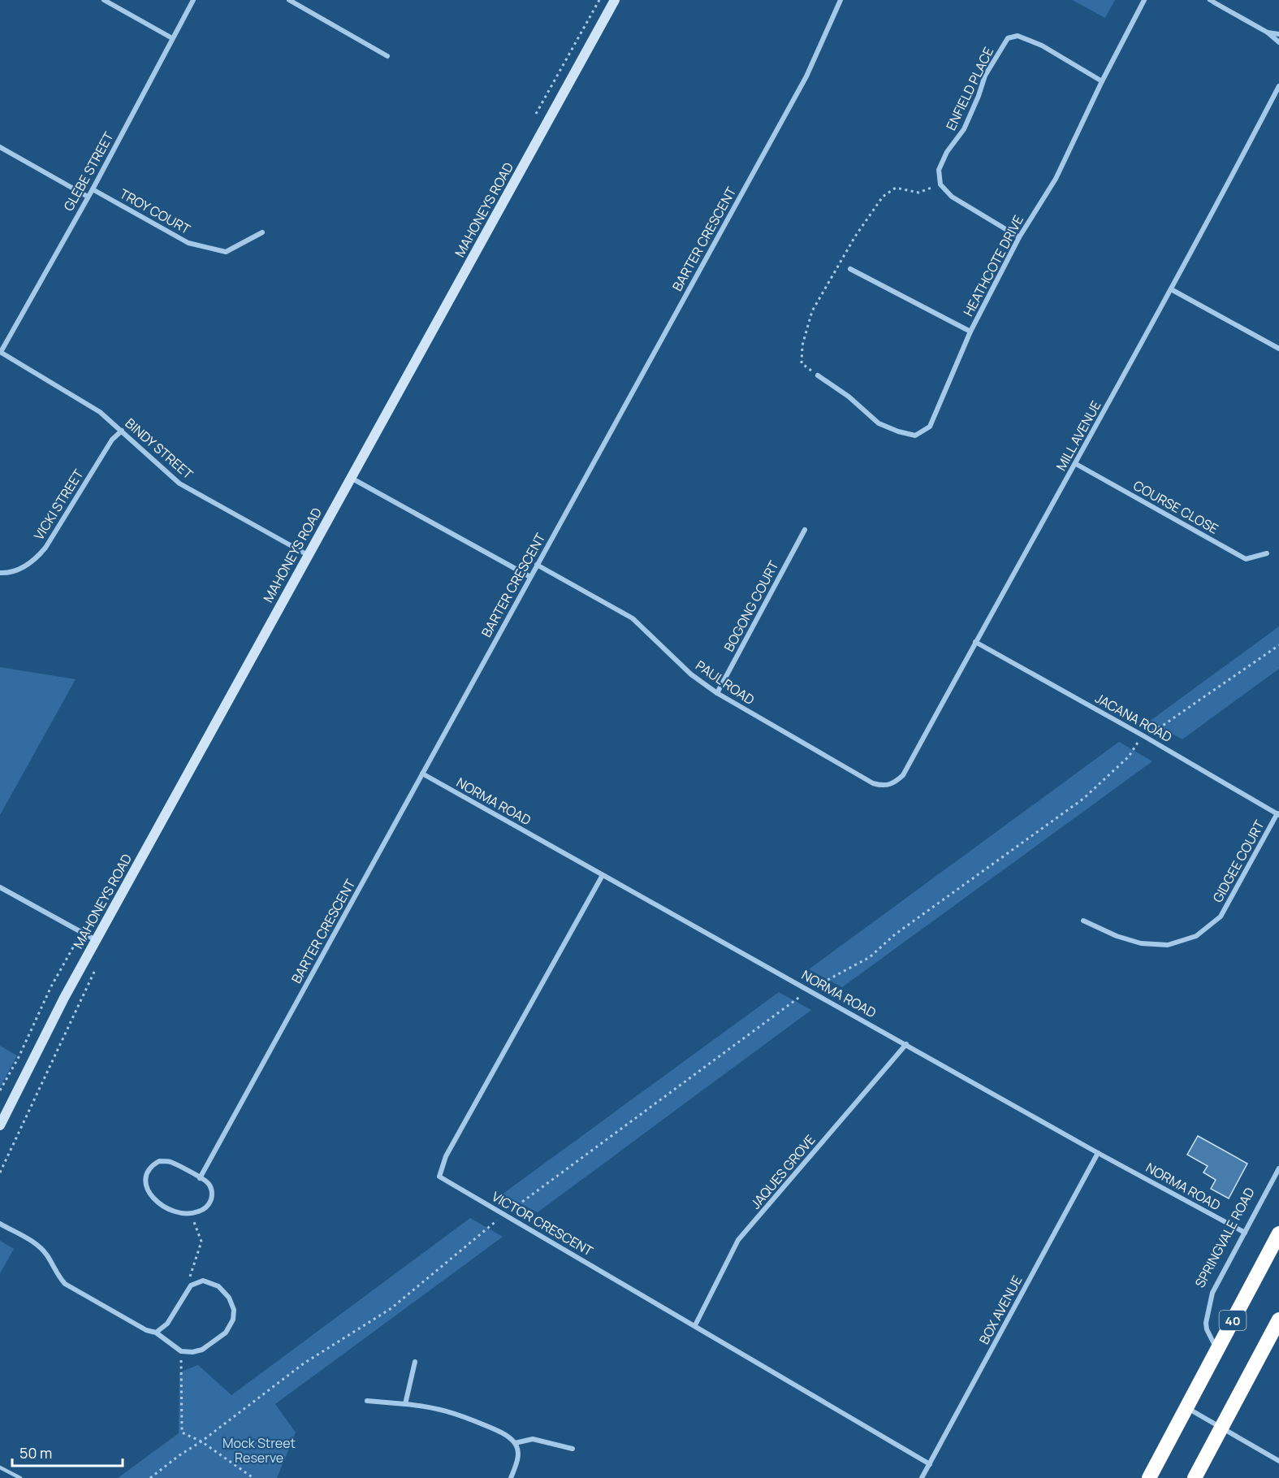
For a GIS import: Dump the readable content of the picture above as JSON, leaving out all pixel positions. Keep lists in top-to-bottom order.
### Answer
{
  "streets": {
    "highway": ["40"],
    "main road": ["MAHONEYS ROAD"],
    "street": [
      "ENFIELD PLACE",
      "GLEBE STREET",
      "TROY COURT",
      "BARTER CRESCENT",
      "HEATHCOTE DRIVE",
      "MILL AVENUE",
      "BINDY STREET",
      "VICKI STREET",
      "COURSE CLOSE",
      "BOGONG COURT",
      "PAUL ROAD",
      "JACANA ROAD",
      "NORMA ROAD",
      "GIDGEE COURT",
      "JAQUES GROVE",
      "VICTOR CRESCENT",
      "SPRINGVALE ROAD",
      "BOX AVENUE"
    ]
  },
  "crossings": [
    ["ENFIELD PLACE", "HEATHCOTE DRIVE"],
    ["GLEBE STREET", "TROY COURT"],
    ["GLEBE STREET", "BINDY STREET"],
    ["MAHONEYS ROAD", "BINDY STREET"],
    ["BARTER CRESCENT", "PAUL ROAD"],
    ["BARTER CRESCENT", "NORMA ROAD"],
    ["MILL AVENUE", "COURSE CLOSE"],
    ["MILL AVENUE", "PAUL ROAD"],
    ["MILL AVENUE", "JACANA ROAD"],
    ["BINDY STREET", "VICKI STREET"],
    ["BOGONG COURT", "PAUL ROAD"],
    ["JACANA ROAD", "GIDGEE COURT"],
    ["NORMA ROAD", "JAQUES GROVE"],
    ["NORMA ROAD", "VICTOR CRESCENT"],
    ["NORMA ROAD", "SPRINGVALE ROAD"],
    ["NORMA ROAD", "BOX AVENUE"],
    ["JAQUES GROVE", "VICTOR CRESCENT"],
    ["VICTOR CRESCENT", "BOX AVENUE"],
    ["SPRINGVALE ROAD", "40"]
  ],
  "parks": ["Mock Street Reserve"],
  "scale_bar": "50 m"
}
